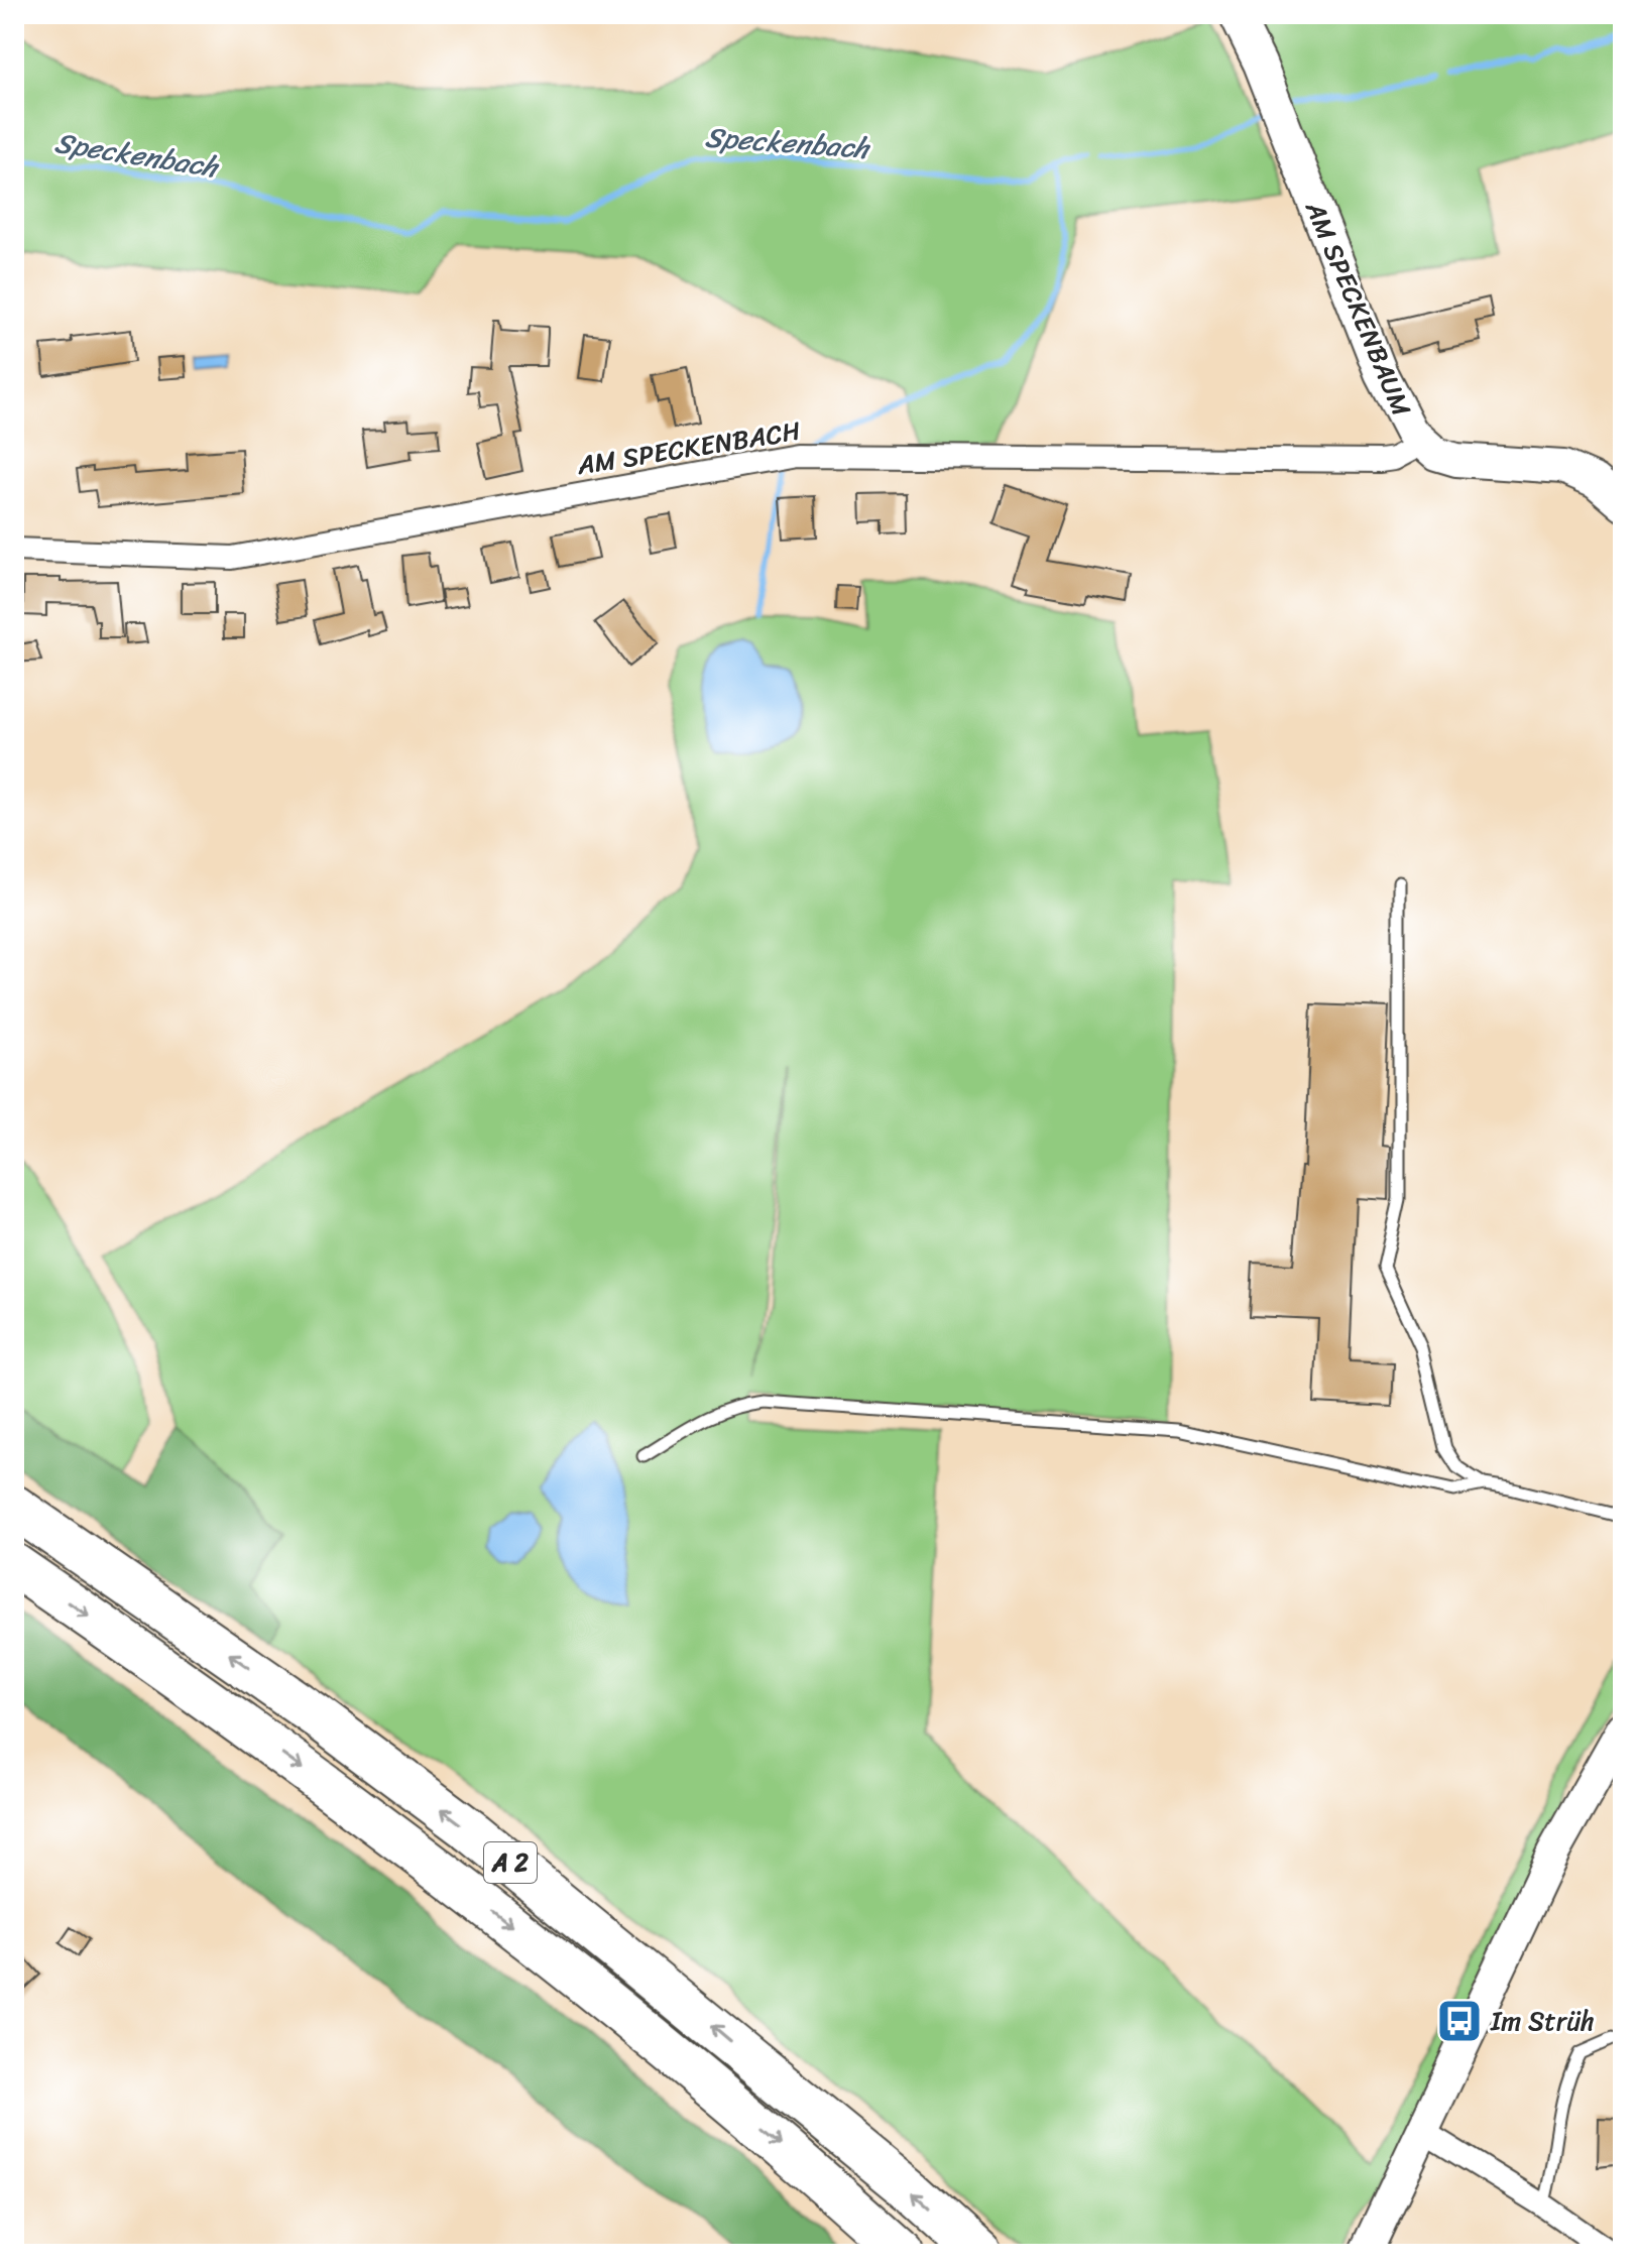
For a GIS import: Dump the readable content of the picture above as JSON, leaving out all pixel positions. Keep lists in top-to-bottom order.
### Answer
{
  "streets": {
    "highway": ["A 2"],
    "main road": ["AM SPECKENBAUM"],
    "street": ["AM SPECKENBACH"]
  },
  "crossings": [
    ["AM SPECKENBAUM", "AM SPECKENBACH"]
  ],
  "water": ["Speckenbach"],
  "places": {
    "bus stop": ["Im Strüh"]
  }
}
